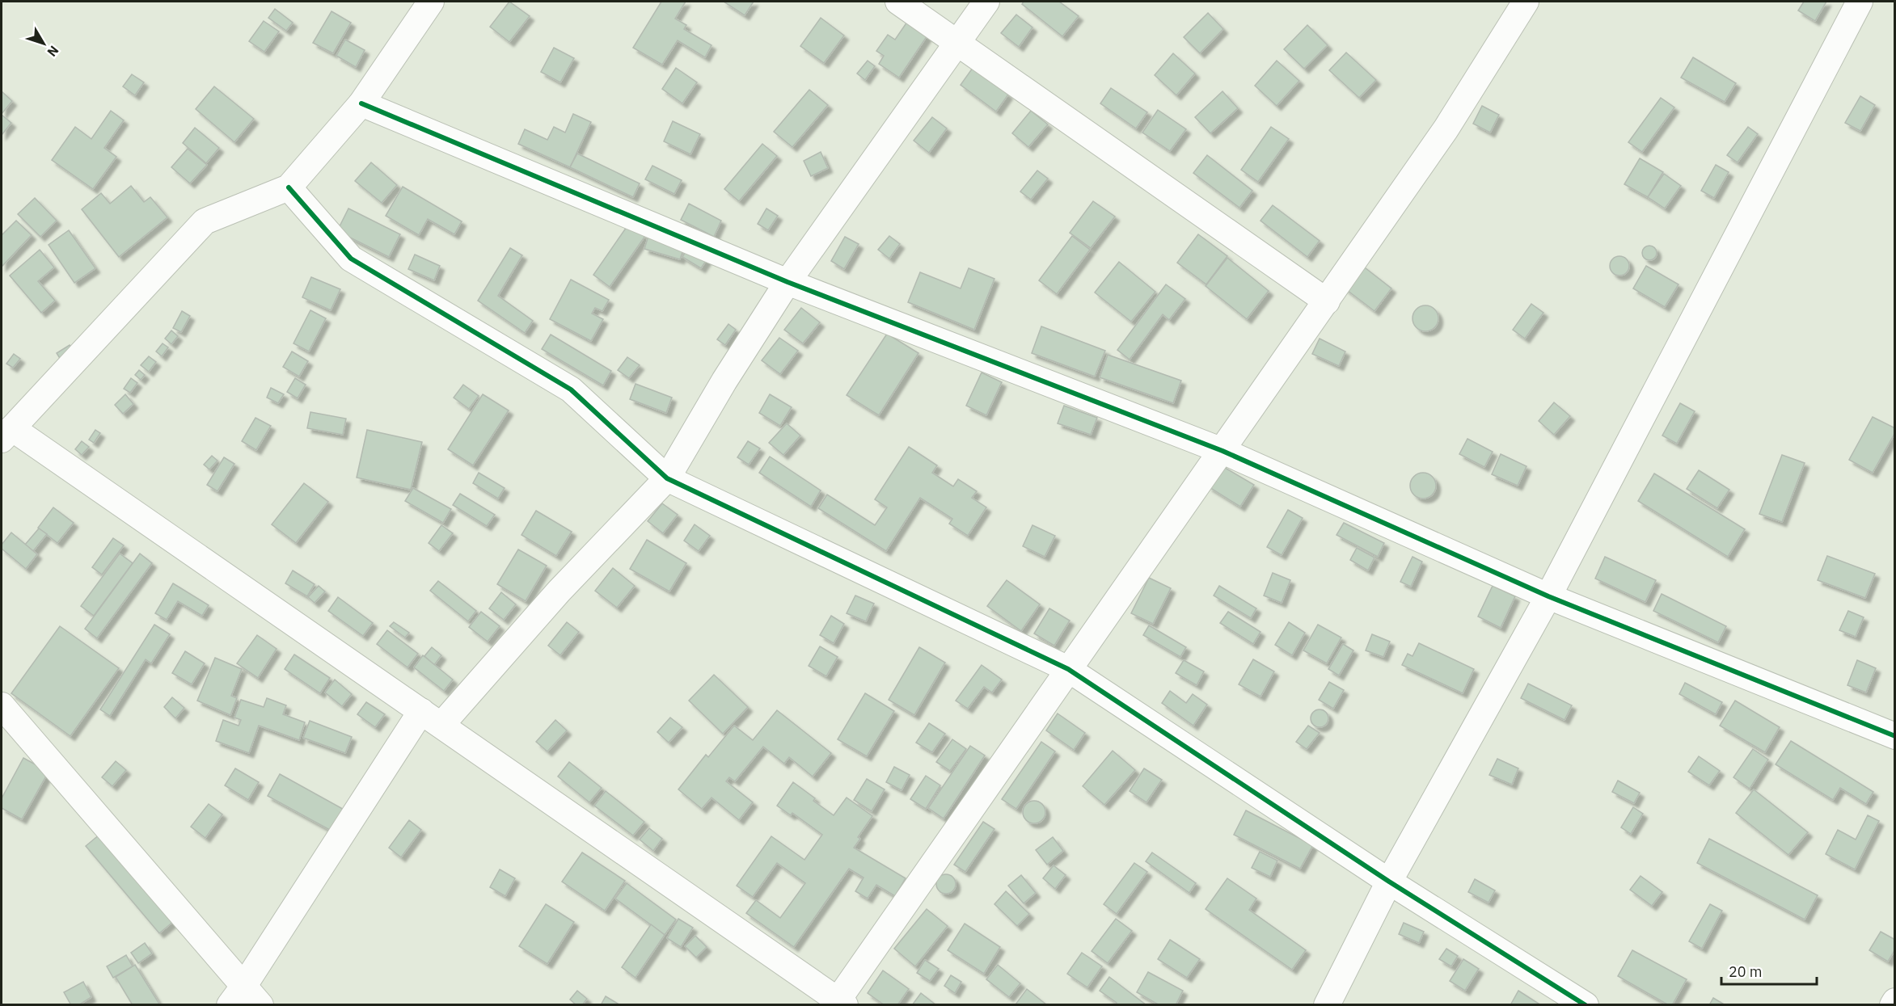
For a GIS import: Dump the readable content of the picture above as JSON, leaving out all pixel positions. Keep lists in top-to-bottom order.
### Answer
{
  "scale_bar": "20 m",
  "north": "bottom right"
}
